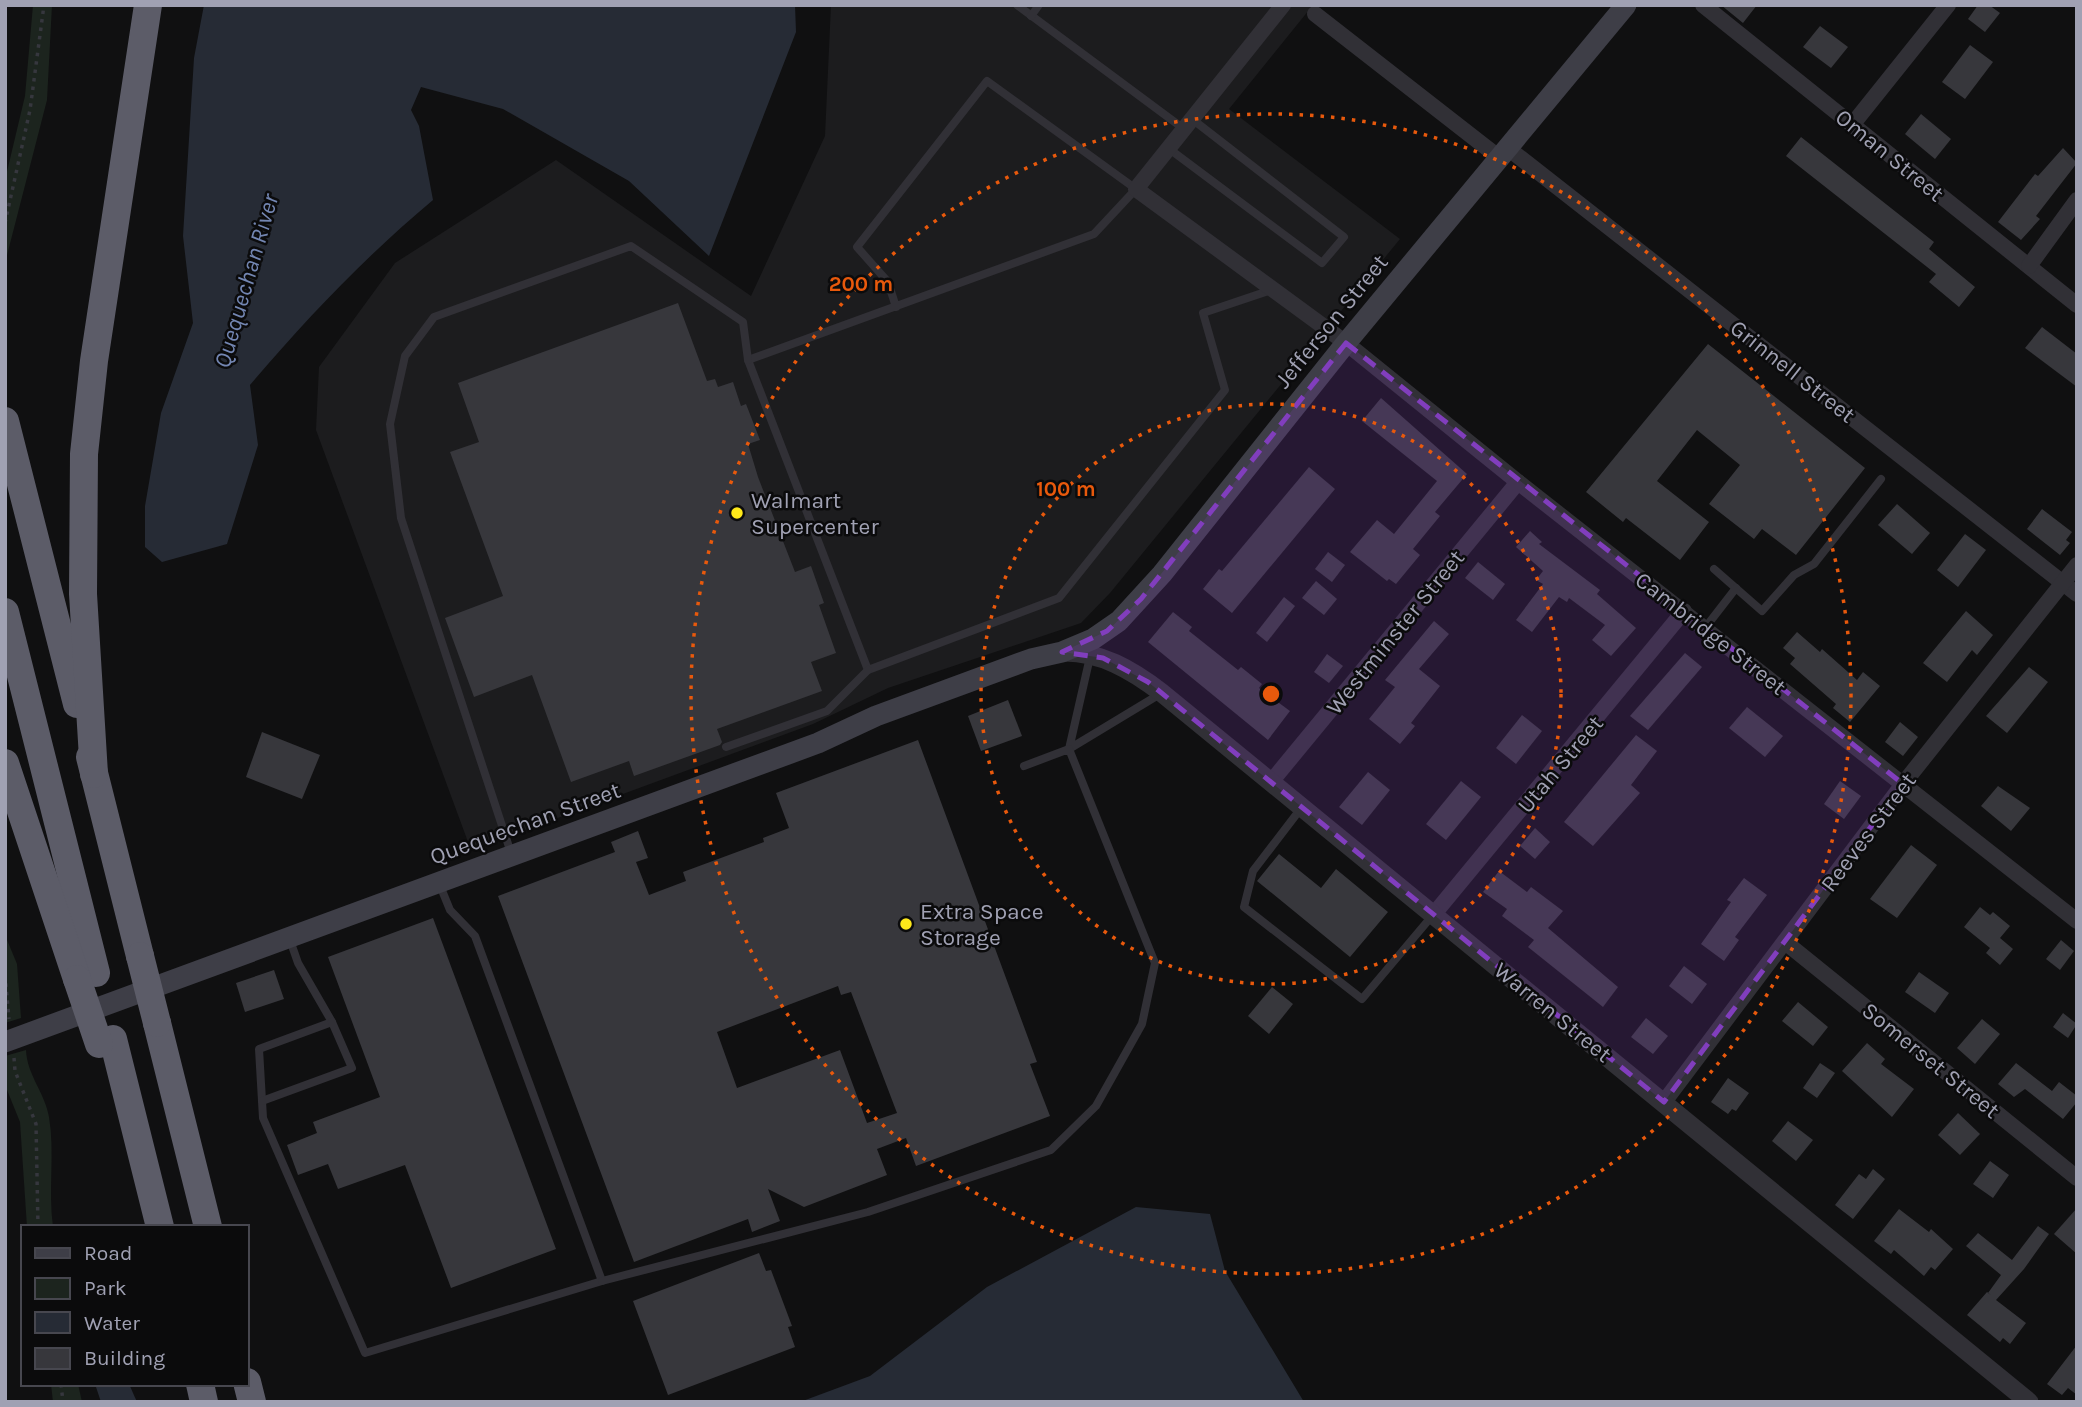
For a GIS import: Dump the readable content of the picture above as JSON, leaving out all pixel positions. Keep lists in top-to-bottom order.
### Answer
{
  "streets": {
    "main road": ["Jefferson Street", "Quequechan Street"],
    "street": [
      "Oman Street",
      "Grinnell Street",
      "Westminster Street",
      "Cambridge Street",
      "Utah Street",
      "Reeves Street",
      "Warren Street",
      "Somerset Street"
    ]
  },
  "crossings": [
    ["Jefferson Street", "Grinnell Street"],
    ["Jefferson Street", "Cambridge Street"],
    ["Jefferson Street", "Quequechan Street"],
    ["Jefferson Street", "Warren Street"],
    ["Grinnell Street", "Reeves Street"],
    ["Westminster Street", "Cambridge Street"],
    ["Westminster Street", "Warren Street"],
    ["Cambridge Street", "Utah Street"],
    ["Cambridge Street", "Reeves Street"],
    ["Utah Street", "Warren Street"],
    ["Quequechan Street", "Warren Street"],
    ["Reeves Street", "Warren Street"],
    ["Reeves Street", "Somerset Street"]
  ],
  "water": ["Quequechan River"],
  "places": ["Walmart Supercenter", "Extra Space Storage"],
  "legend": [
    "Road",
    "Park",
    "Water",
    "Building"
  ],
  "rings": ["200 m", "100 m"]
}
